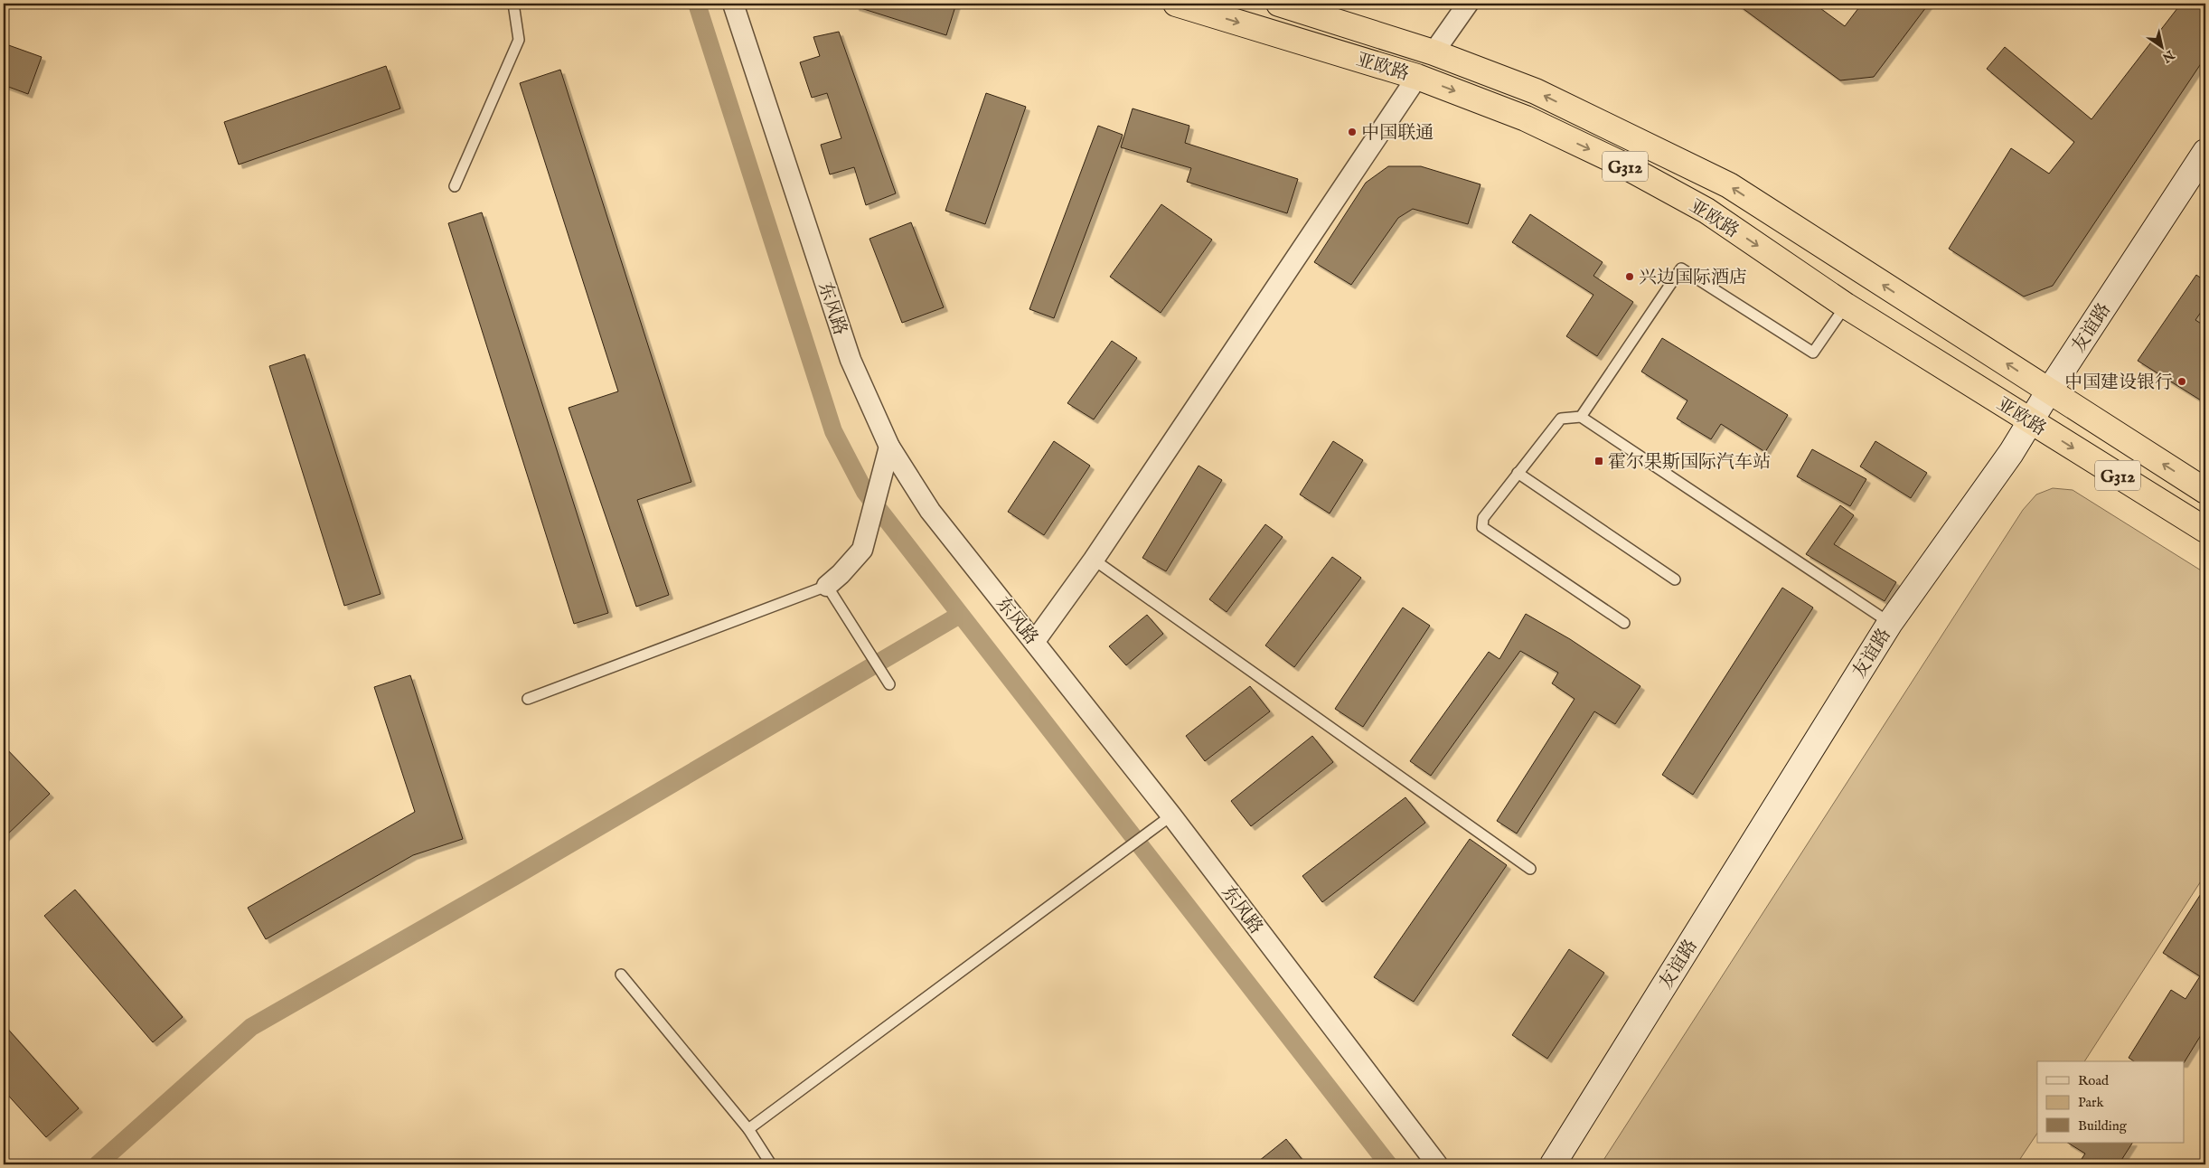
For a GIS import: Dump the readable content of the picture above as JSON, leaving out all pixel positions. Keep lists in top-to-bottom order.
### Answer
{
  "streets": {
    "highway": ["亚欧路", "G312"],
    "street": ["东风路", "友谊路"]
  },
  "crossings": [
    ["亚欧路", "友谊路"]
  ],
  "places": {
    "other": ["中国联通", "兴边国际酒店", "中国建设银行"],
    "transit": ["霍尔果斯国际汽车站"]
  },
  "legend": ["Road", "Park", "Building"],
  "north": "bottom right"
}
